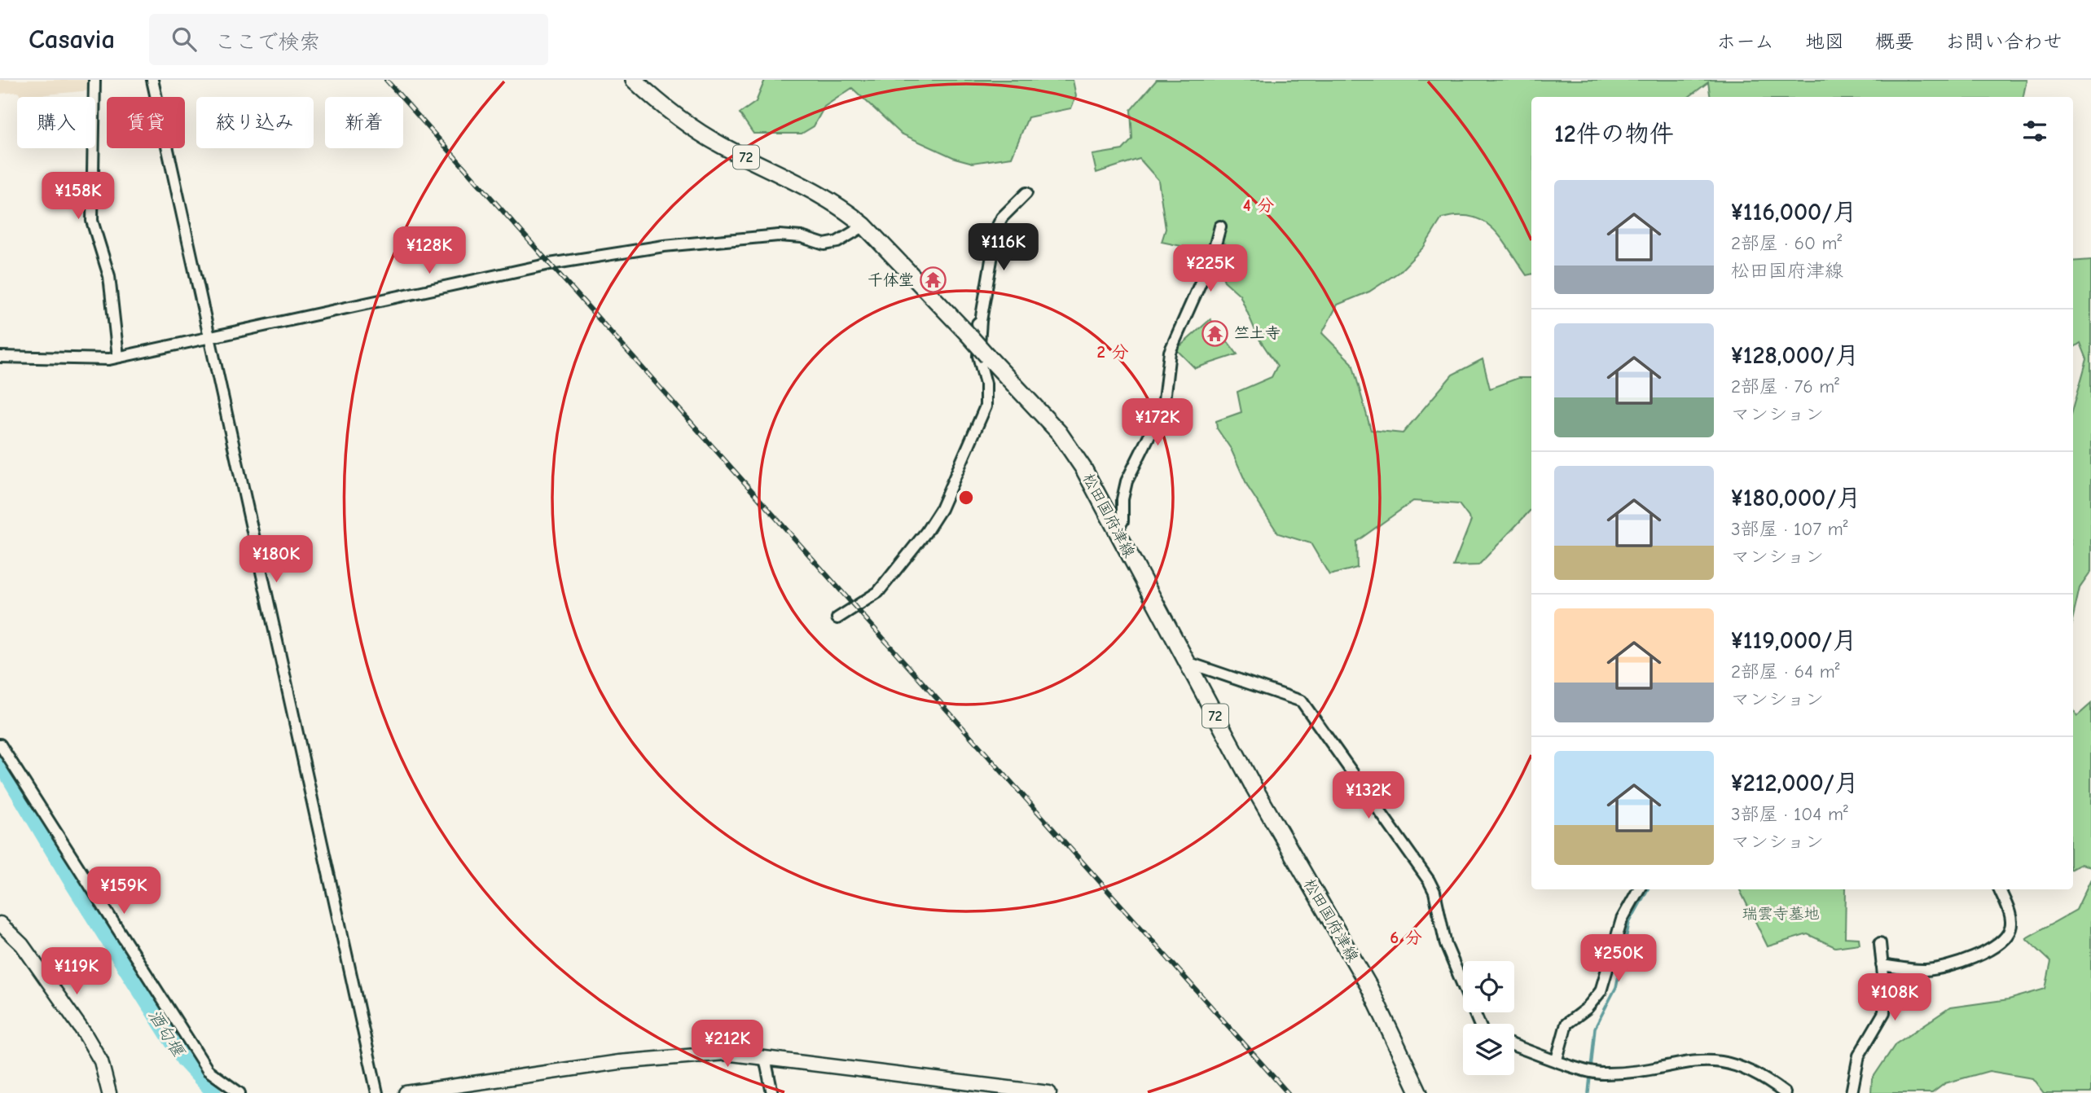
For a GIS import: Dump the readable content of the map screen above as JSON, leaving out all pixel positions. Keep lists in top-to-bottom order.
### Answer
{
  "streets": {
    "main road": ["72", "松田国府津線"]
  },
  "water": ["酒匂堰"],
  "parks": ["瑞雲寺墓地"],
  "places": {
    "temple": ["千体堂", "竺土寺"]
  },
  "page": {
    "header": "Casavia",
    "search": "ここで検索",
    "nav": [
      "ホーム",
      "地図",
      "概要",
      "お問い合わせ"
    ],
    "chip": [
      "購入",
      "賃貸",
      "絞り込み",
      "新着"
    ],
    "heading": "12件の物件",
    "list": [
      {
        "name": "¥116,000/月",
        "note": "2部屋 · 60 m² · 松田国府津線"
      },
      {
        "name": "¥128,000/月",
        "note": "2部屋 · 76 m² · マンション"
      },
      {
        "name": "¥180,000/月",
        "note": "3部屋 · 107 m² · マンション"
      },
      {
        "name": "¥119,000/月",
        "note": "2部屋 · 64 m² · マンション"
      },
      {
        "name": "¥212,000/月",
        "note": "3部屋 · 104 m² · マンション"
      }
    ],
    "price": [
      "¥158K",
      "¥116K",
      "¥128K",
      "¥225K",
      "¥172K",
      "¥180K",
      "¥132K",
      "¥159K",
      "¥250K",
      "¥119K",
      "¥108K",
      "¥212K"
    ]
  },
  "rings": ["4 分", "2 分", "6 分"]
}
